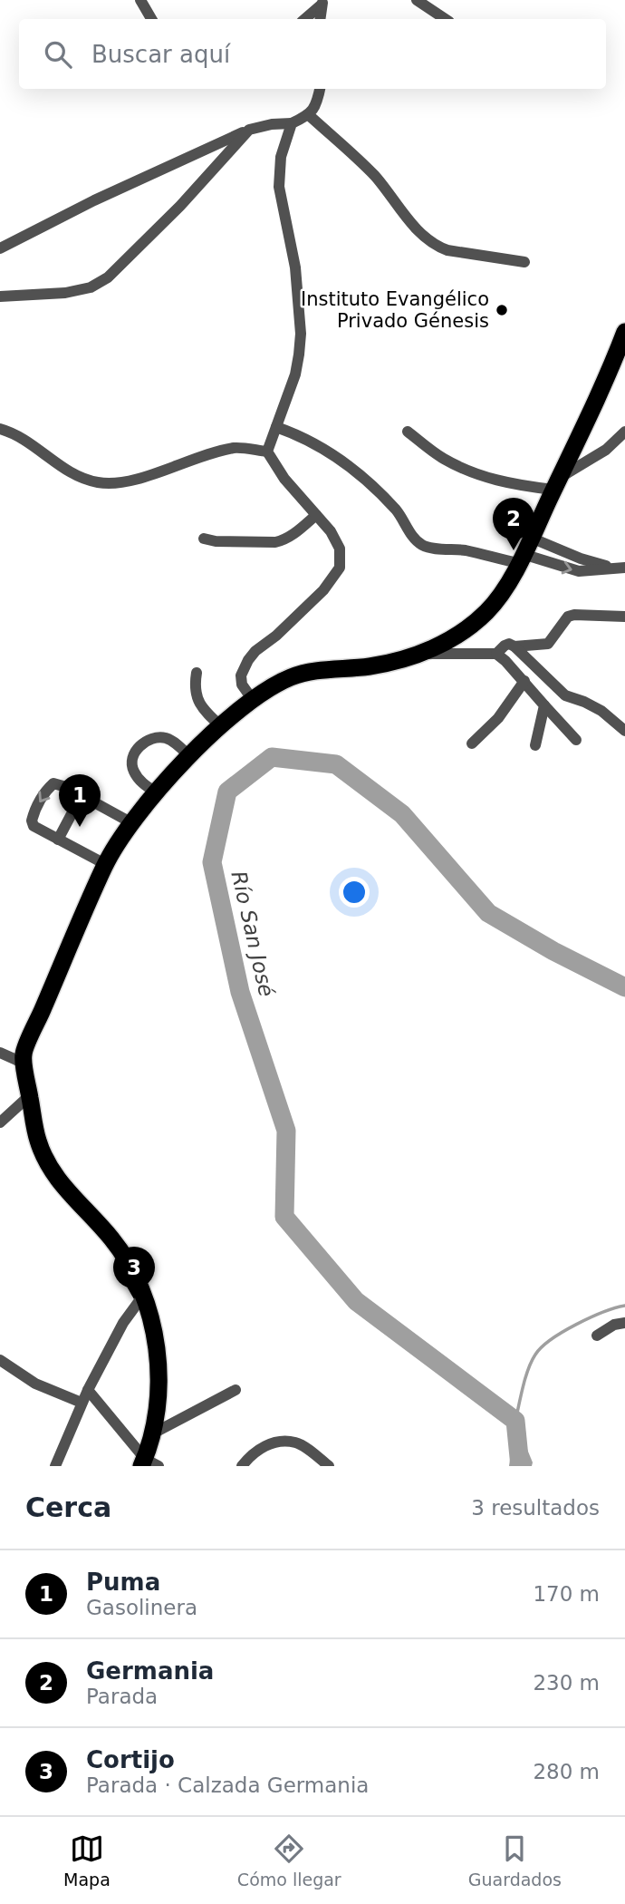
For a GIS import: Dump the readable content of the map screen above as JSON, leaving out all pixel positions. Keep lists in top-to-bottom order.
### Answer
{
  "water": ["Río San José"],
  "places": ["Instituto Evangélico Privado Génesis"],
  "page": {
    "search": "Buscar aquí",
    "pins": ["2", "1", "3"],
    "heading": ["Cerca", "3 resultados"],
    "list": [
      {
        "mark": "1",
        "name": "Puma",
        "note": "Gasolinera",
        "value": "170 m"
      },
      {
        "mark": "2",
        "name": "Germania",
        "note": "Parada",
        "value": "230 m"
      },
      {
        "mark": "3",
        "name": "Cortijo",
        "note": "Parada · Calzada Germania",
        "value": "280 m"
      }
    ],
    "nav": ["Mapa", "Cómo llegar", "Guardados"]
  }
}
